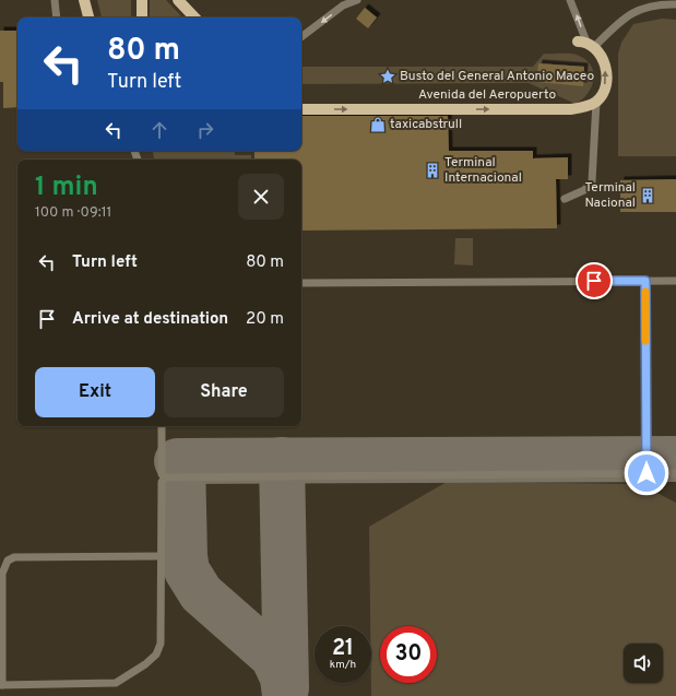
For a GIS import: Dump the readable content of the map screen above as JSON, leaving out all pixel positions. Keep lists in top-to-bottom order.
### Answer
{
  "streets": {
    "main road": ["Avenida del Aeropuerto"]
  },
  "one_way": ["Avenida del Aeropuerto"],
  "places": {
    "place": ["Busto del General Antonio Maceo"],
    "shop": ["taxicabstrull"],
    "building": ["Terminal Internacional", "Terminal Nacional"]
  },
  "page": {
    "turn": ["80 m", "Turn left"],
    "heading": ["1 min", "100 m · 09:11"],
    "list": [
      {
        "name": "Turn left",
        "value": "80 m"
      },
      {
        "name": "Arrive at destination",
        "value": "20 m"
      }
    ],
    "buttons": ["Exit", "Share"],
    "speed": "21 km/h",
    "limit": "30"
  }
}
